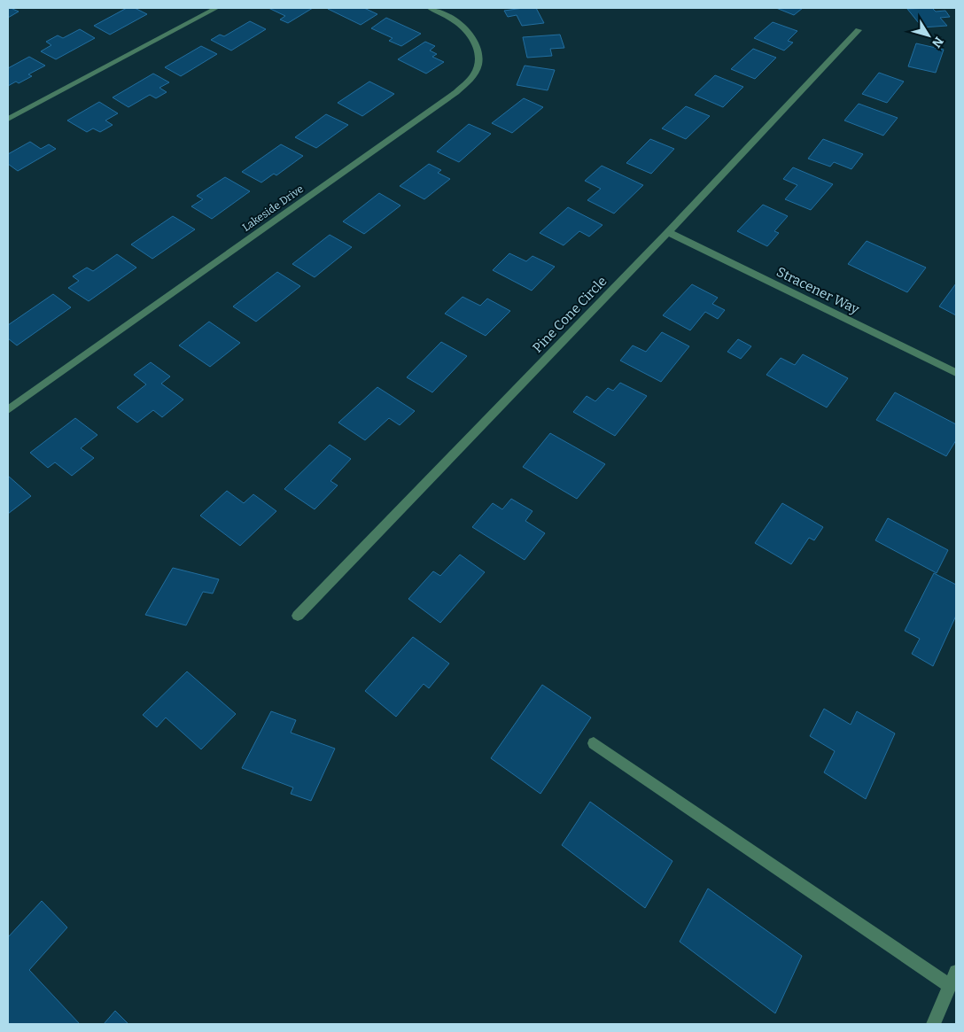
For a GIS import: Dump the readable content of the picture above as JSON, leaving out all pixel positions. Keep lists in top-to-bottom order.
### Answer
{
  "streets": {
    "street": ["Lakeside Drive", "Stracener Way", "Pine Cone Circle"]
  },
  "crossings": [
    ["Stracener Way", "Pine Cone Circle"]
  ],
  "north": "bottom right"
}
